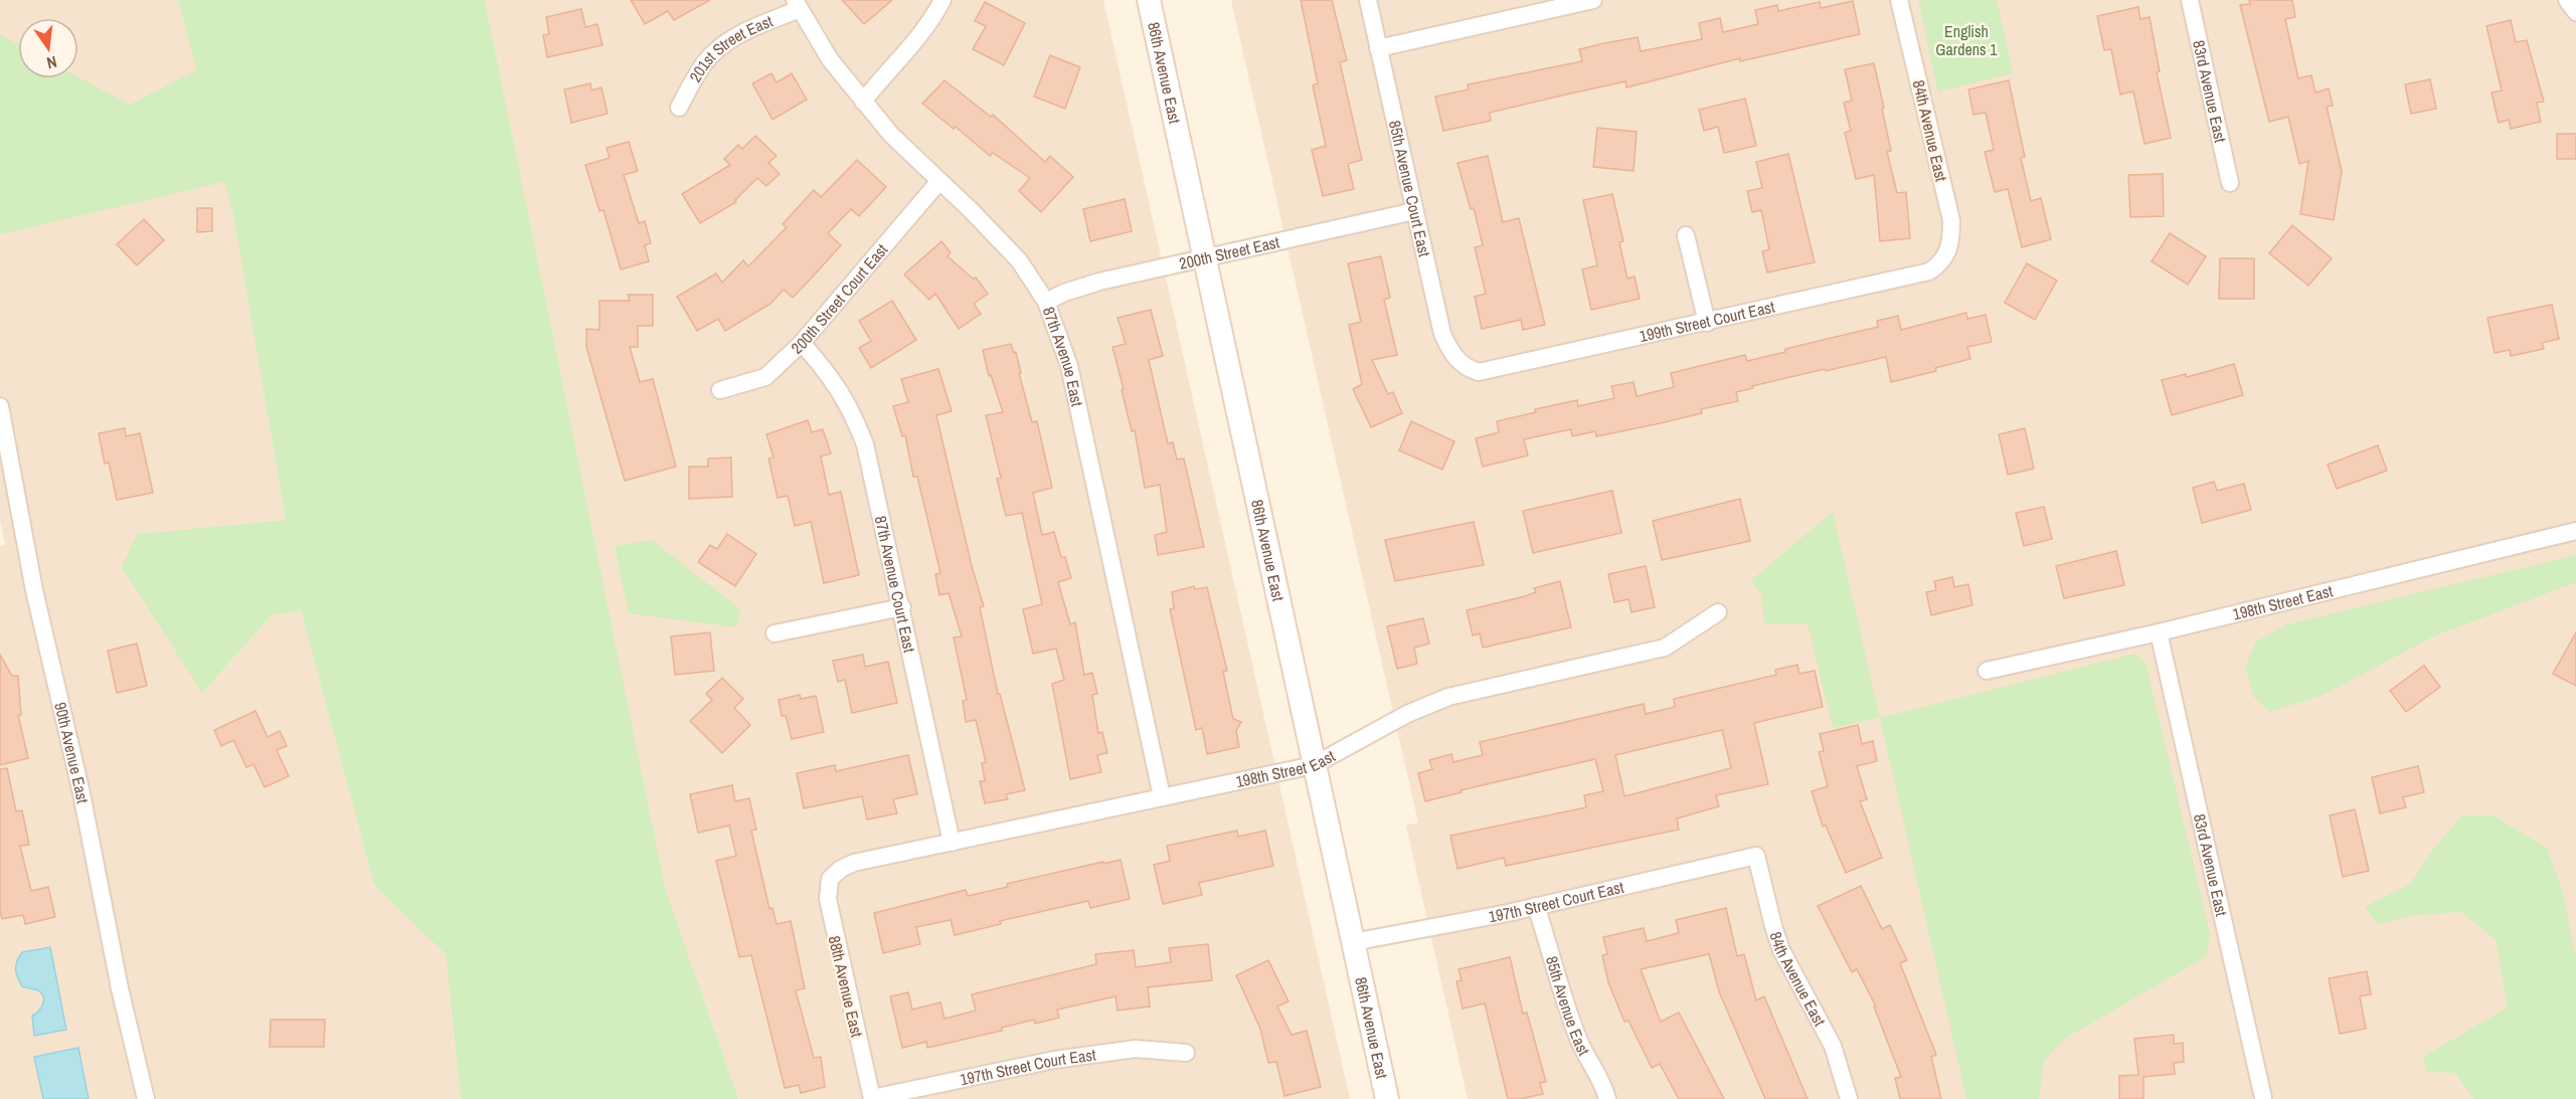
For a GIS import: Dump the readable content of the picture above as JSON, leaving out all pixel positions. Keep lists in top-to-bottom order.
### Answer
{
  "streets": {
    "street": [
      "201st Street East",
      "86th Avenue East",
      "83rd Avenue East",
      "84th Avenue East",
      "85th Avenue Court East",
      "200th Street East",
      "200th Street Court East",
      "199th Street Court East",
      "87th Avenue East",
      "87th Avenue Court East",
      "198th Street East",
      "90th Avenue East",
      "197th Street Court East",
      "88th Avenue East",
      "85th Avenue East"
    ]
  },
  "crossings": [
    ["201st Street East", "87th Avenue East"],
    ["86th Avenue East", "200th Street East"],
    ["86th Avenue East", "198th Street East"],
    ["86th Avenue East", "197th Street Court East"],
    ["83rd Avenue East", "198th Street East"],
    ["84th Avenue East", "199th Street Court East"],
    ["84th Avenue East", "197th Street Court East"],
    ["85th Avenue Court East", "200th Street East"],
    ["85th Avenue Court East", "199th Street Court East"],
    ["200th Street East", "87th Avenue East"],
    ["200th Street Court East", "87th Avenue East"],
    ["200th Street Court East", "87th Avenue Court East"],
    ["87th Avenue East", "198th Street East"],
    ["87th Avenue Court East", "198th Street East"],
    ["198th Street East", "88th Avenue East"],
    ["197th Street Court East", "88th Avenue East"],
    ["197th Street Court East", "85th Avenue East"]
  ],
  "parks": ["English Gardens 1"],
  "north": "bottom"
}
